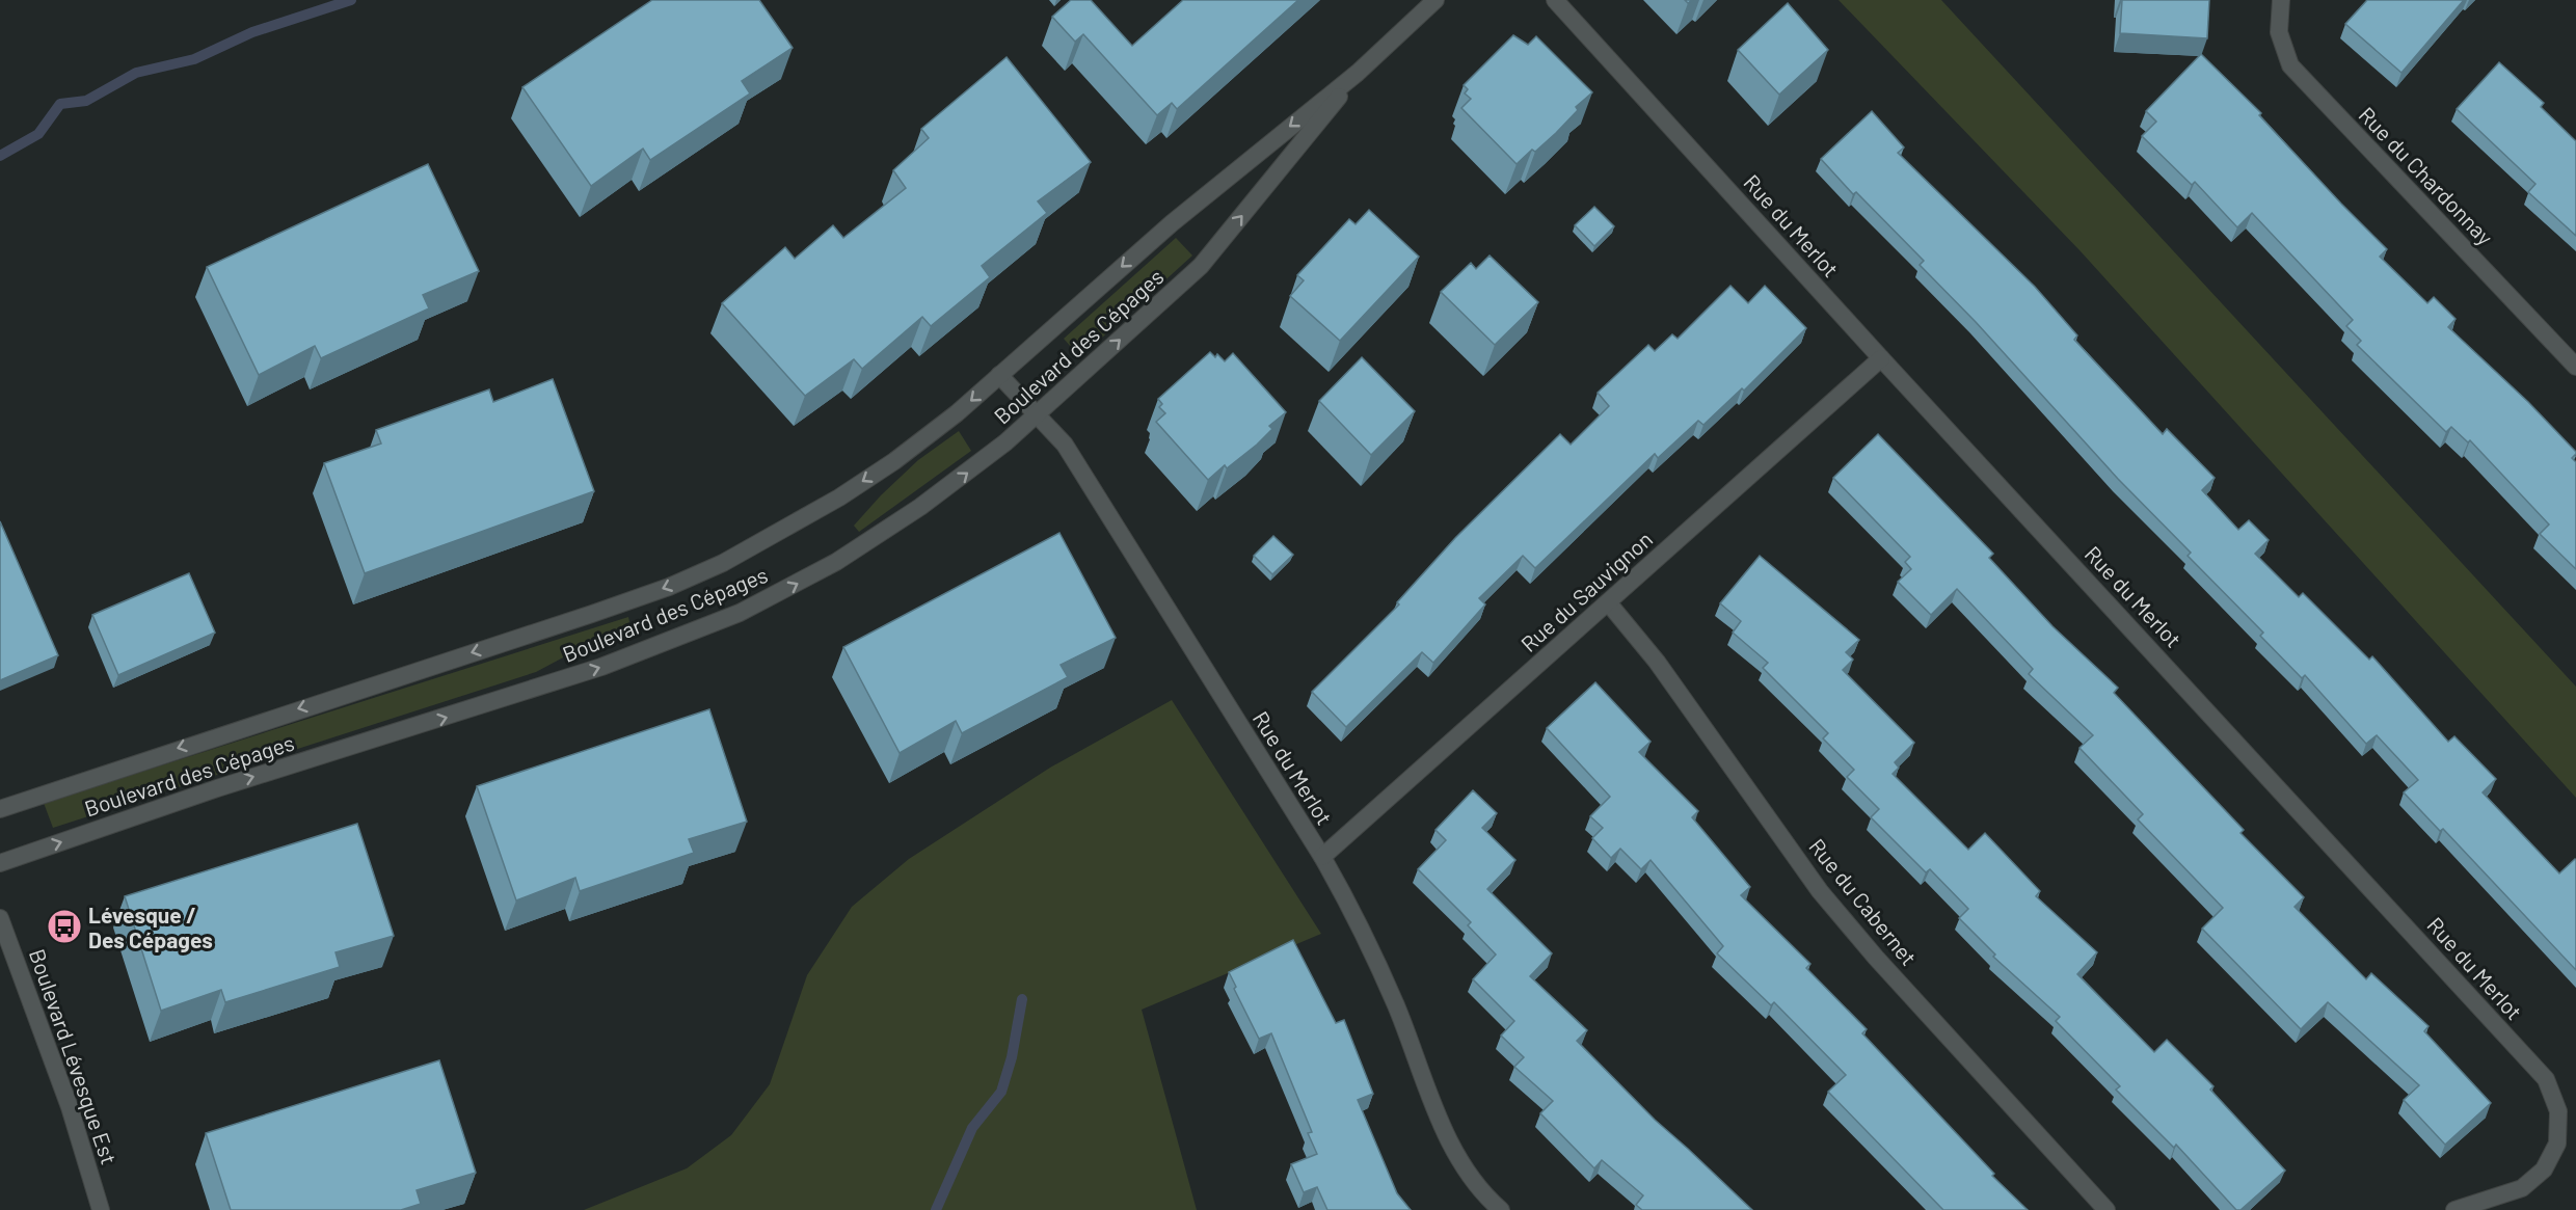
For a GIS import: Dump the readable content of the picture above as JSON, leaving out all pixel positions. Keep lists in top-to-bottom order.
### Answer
{
  "streets": {
    "street": [
      "Rue du Chardonnay",
      "Rue du Merlot",
      "Boulevard des Cépages",
      "Rue du Sauvignon",
      "Rue du Cabernet",
      "Boulevard Lévesque Est"
    ]
  },
  "crossings": [
    ["Rue du Merlot", "Boulevard des Cépages"],
    ["Rue du Merlot", "Rue du Sauvignon"],
    ["Rue du Sauvignon", "Rue du Cabernet"]
  ],
  "places": {
    "bus stop": ["Lévesque / Des Cépages"]
  }
}
